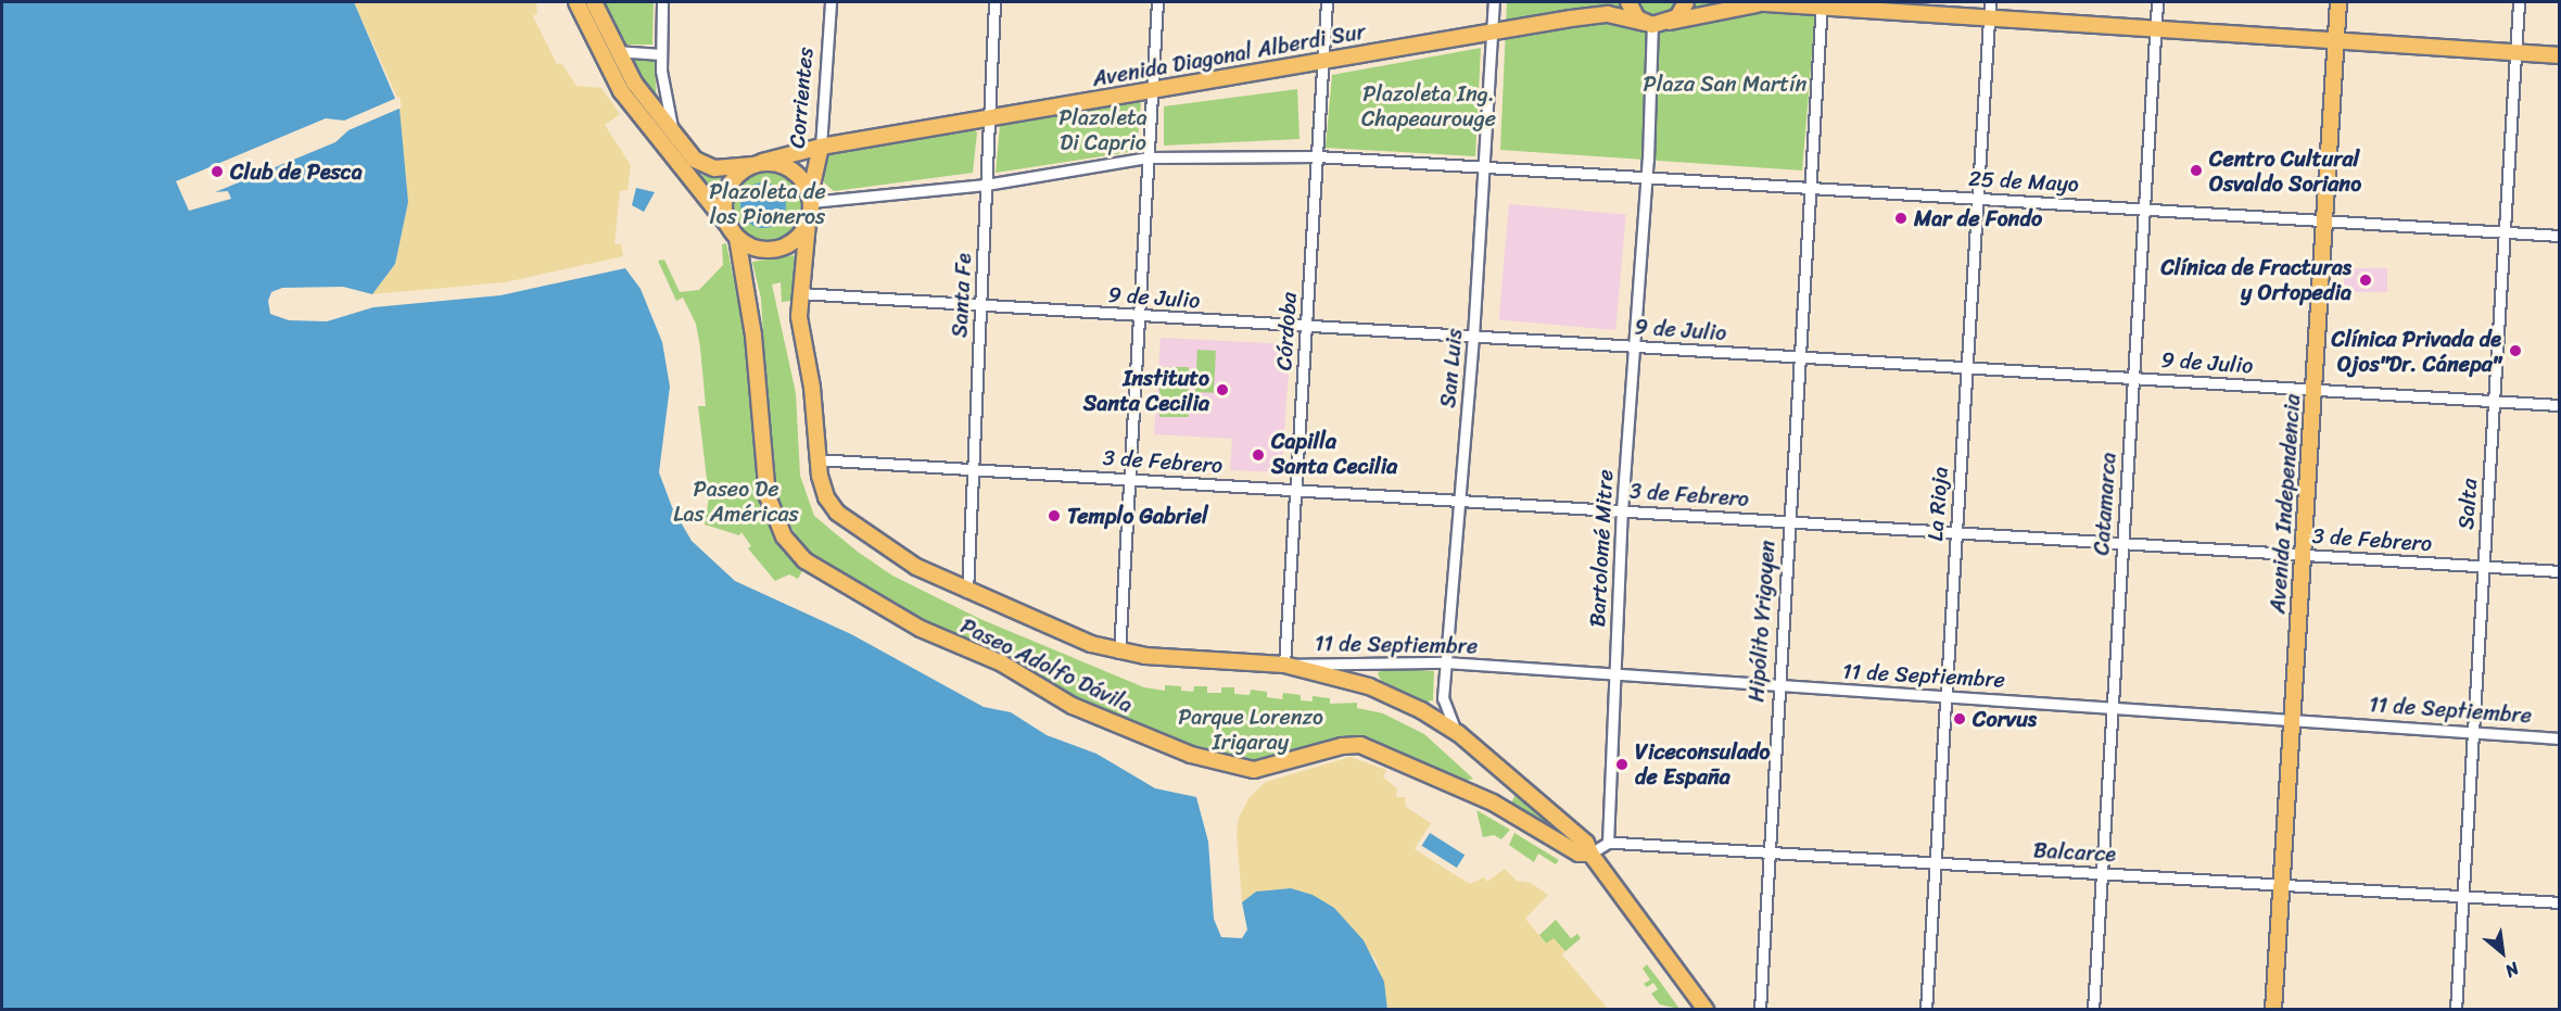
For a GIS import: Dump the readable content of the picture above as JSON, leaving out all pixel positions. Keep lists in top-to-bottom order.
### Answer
{
  "streets": {
    "main road": [
      "Avenida Diagonal Alberdi Sur",
      "Corrientes",
      "Avenida Independencia",
      "Paseo Adolfo Dávila"
    ],
    "street": [
      "25 de Mayo",
      "Santa Fe",
      "9 de Julio",
      "Córdoba",
      "San Luis",
      "3 de Febrero",
      "La Rioja",
      "Catamarca",
      "Salta",
      "Bartolomé Mitre",
      "Hipólito Yrigoyen",
      "11 de Septiembre",
      "Balcarce"
    ]
  },
  "crossings": [
    ["Avenida Diagonal Alberdi Sur", "Corrientes"],
    ["Avenida Diagonal Alberdi Sur", "25 de Mayo"],
    ["Avenida Diagonal Alberdi Sur", "Santa Fe"],
    ["Avenida Diagonal Alberdi Sur", "Córdoba"],
    ["Avenida Diagonal Alberdi Sur", "San Luis"],
    ["Avenida Diagonal Alberdi Sur", "La Rioja"],
    ["Avenida Diagonal Alberdi Sur", "Catamarca"],
    ["Avenida Diagonal Alberdi Sur", "Avenida Independencia"],
    ["Avenida Diagonal Alberdi Sur", "Salta"],
    ["Avenida Diagonal Alberdi Sur", "Bartolomé Mitre"],
    ["Avenida Diagonal Alberdi Sur", "Hipólito Yrigoyen"],
    ["Avenida Diagonal Alberdi Sur", "Paseo Adolfo Dávila"],
    ["Corrientes", "25 de Mayo"],
    ["Corrientes", "Paseo Adolfo Dávila"],
    ["25 de Mayo", "Santa Fe"],
    ["25 de Mayo", "Córdoba"],
    ["25 de Mayo", "San Luis"],
    ["25 de Mayo", "La Rioja"],
    ["25 de Mayo", "Catamarca"],
    ["25 de Mayo", "Avenida Independencia"],
    ["25 de Mayo", "Salta"],
    ["25 de Mayo", "Bartolomé Mitre"],
    ["25 de Mayo", "Hipólito Yrigoyen"],
    ["25 de Mayo", "Paseo Adolfo Dávila"],
    ["Santa Fe", "9 de Julio"],
    ["Santa Fe", "3 de Febrero"],
    ["9 de Julio", "Córdoba"],
    ["9 de Julio", "San Luis"],
    ["9 de Julio", "La Rioja"],
    ["9 de Julio", "Catamarca"],
    ["9 de Julio", "Avenida Independencia"],
    ["9 de Julio", "Salta"],
    ["9 de Julio", "Bartolomé Mitre"],
    ["9 de Julio", "Hipólito Yrigoyen"],
    ["Córdoba", "3 de Febrero"],
    ["Córdoba", "11 de Septiembre"],
    ["San Luis", "3 de Febrero"],
    ["San Luis", "11 de Septiembre"],
    ["3 de Febrero", "La Rioja"],
    ["3 de Febrero", "Catamarca"],
    ["3 de Febrero", "Avenida Independencia"],
    ["3 de Febrero", "Salta"],
    ["3 de Febrero", "Bartolomé Mitre"],
    ["3 de Febrero", "Hipólito Yrigoyen"],
    ["La Rioja", "11 de Septiembre"],
    ["La Rioja", "Balcarce"],
    ["Catamarca", "11 de Septiembre"],
    ["Catamarca", "Balcarce"],
    ["Avenida Independencia", "11 de Septiembre"],
    ["Avenida Independencia", "Balcarce"],
    ["Salta", "11 de Septiembre"],
    ["Salta", "Balcarce"],
    ["Bartolomé Mitre", "11 de Septiembre"],
    ["Bartolomé Mitre", "Balcarce"],
    ["Hipólito Yrigoyen", "11 de Septiembre"],
    ["Hipólito Yrigoyen", "Balcarce"]
  ],
  "parks": [
    "Plaza San Martín",
    "Plazoleta Ing. Chapeaurouge",
    "Plazoleta Di Caprio",
    "Plazoleta de los Pioneros",
    "Paseo De Las Américas",
    "Parque Lorenzo Irigaray"
  ],
  "places": [
    "Centro Cultural Osvaldo Soriano",
    "Club de Pesca",
    "Mar de Fondo",
    "Clínica de Fracturas y Ortopedia",
    "Clínica Privada de Ojos\"Dr. Cánepa\"",
    "Instituto Santa Cecilia",
    "Capilla Santa Cecilia",
    "Templo Gabriel",
    "Corvus",
    "Viceconsulado de España"
  ],
  "north": "bottom right"
}
